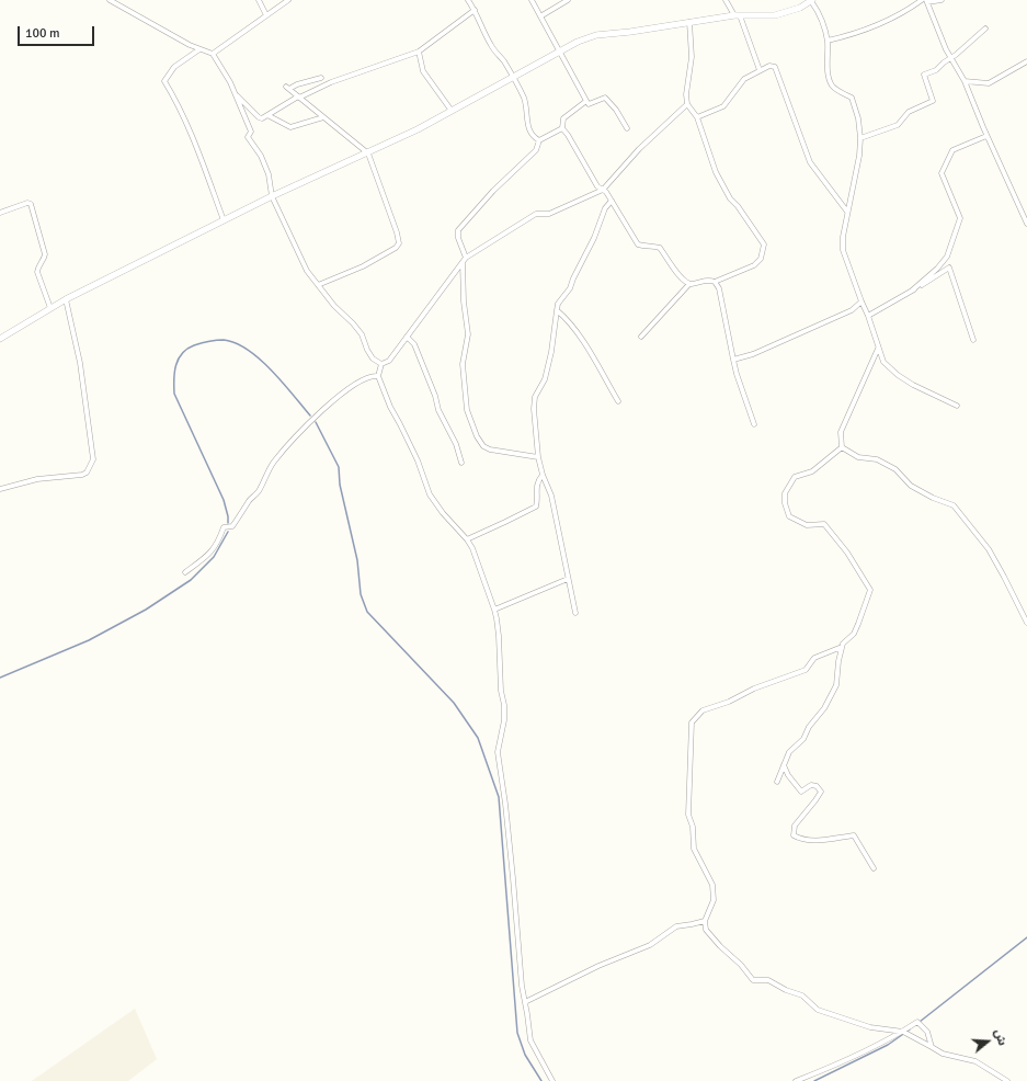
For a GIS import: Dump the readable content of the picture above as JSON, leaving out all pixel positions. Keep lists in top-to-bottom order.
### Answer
{
  "scale_bar": "100 m",
  "north": "right"
}
